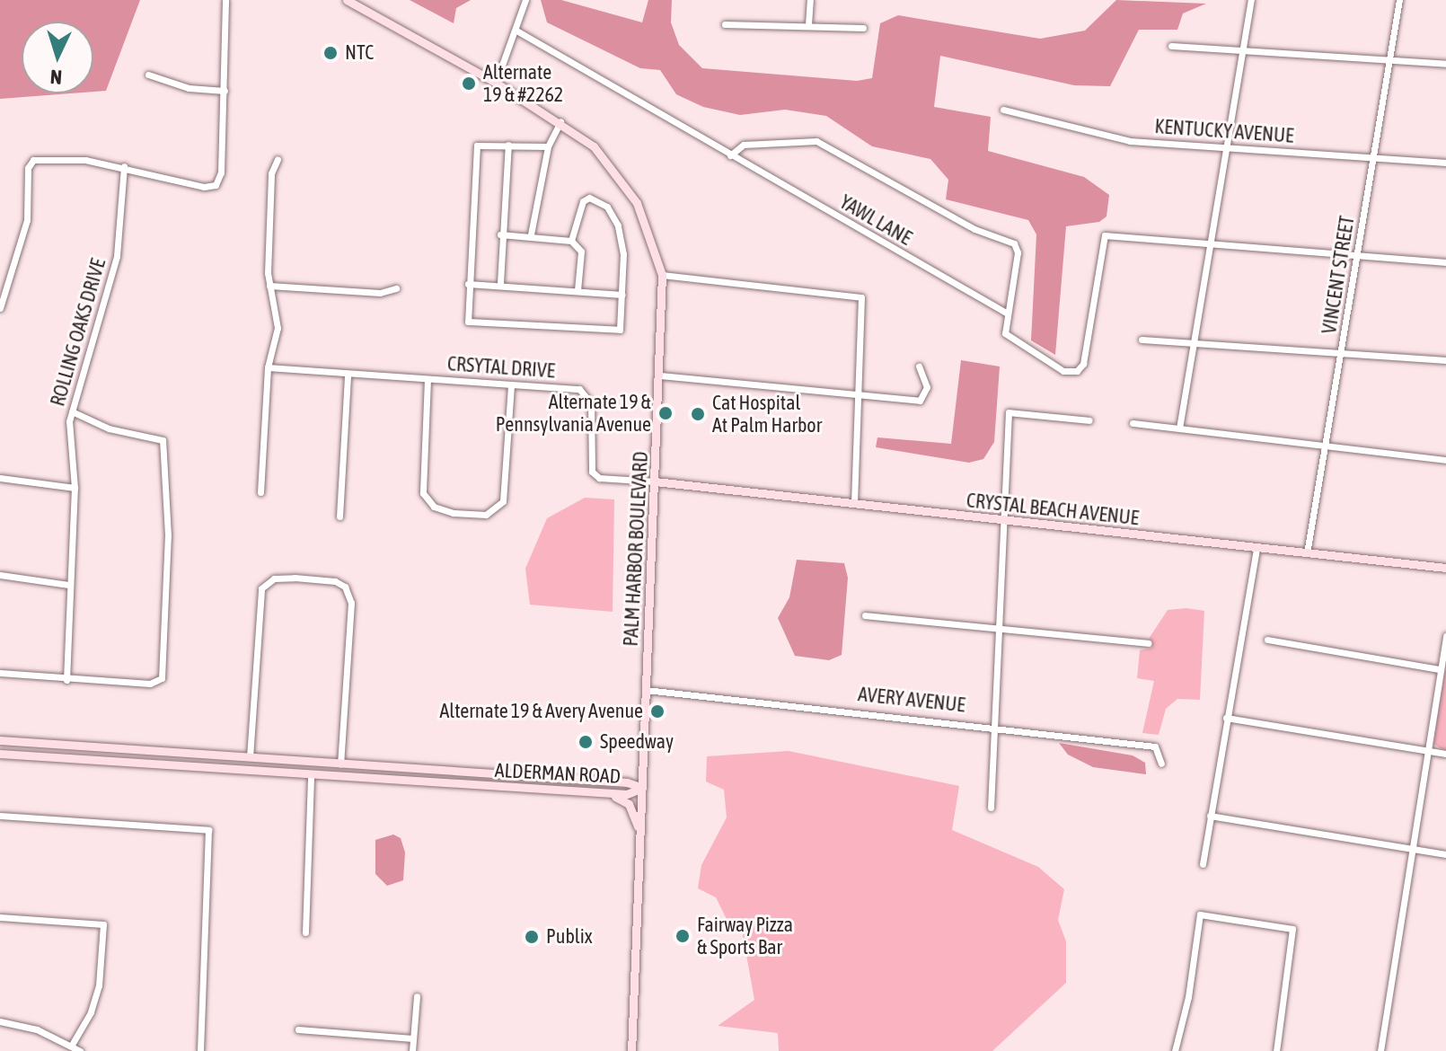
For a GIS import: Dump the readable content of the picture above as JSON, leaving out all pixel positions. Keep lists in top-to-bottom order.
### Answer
{
  "streets": {
    "main road": ["CRYSTAL BEACH AVENUE", "PALM HARBOR BOULEVARD", "ALDERMAN ROAD"],
    "street": [
      "KENTUCKY AVENUE",
      "YAWL LANE",
      "VINCENT STREET",
      "ROLLING OAKS DRIVE",
      "CRSYTAL DRIVE",
      "AVERY AVENUE"
    ]
  },
  "crossings": [
    ["KENTUCKY AVENUE", "VINCENT STREET"],
    ["VINCENT STREET", "CRYSTAL BEACH AVENUE"],
    ["CRSYTAL DRIVE", "CRYSTAL BEACH AVENUE"],
    ["CRSYTAL DRIVE", "PALM HARBOR BOULEVARD"],
    ["CRYSTAL BEACH AVENUE", "PALM HARBOR BOULEVARD"],
    ["PALM HARBOR BOULEVARD", "AVERY AVENUE"],
    ["PALM HARBOR BOULEVARD", "ALDERMAN ROAD"]
  ],
  "places": [
    "NTC",
    "Alternate 19 & #2262",
    "Alternate 19 & Pennsylvania Avenue",
    "Cat Hospital At Palm Harbor",
    "Alternate 19 & Avery Avenue",
    "Speedway",
    "Fairway Pizza & Sports Bar",
    "Publix"
  ],
  "north": "bottom"
}
